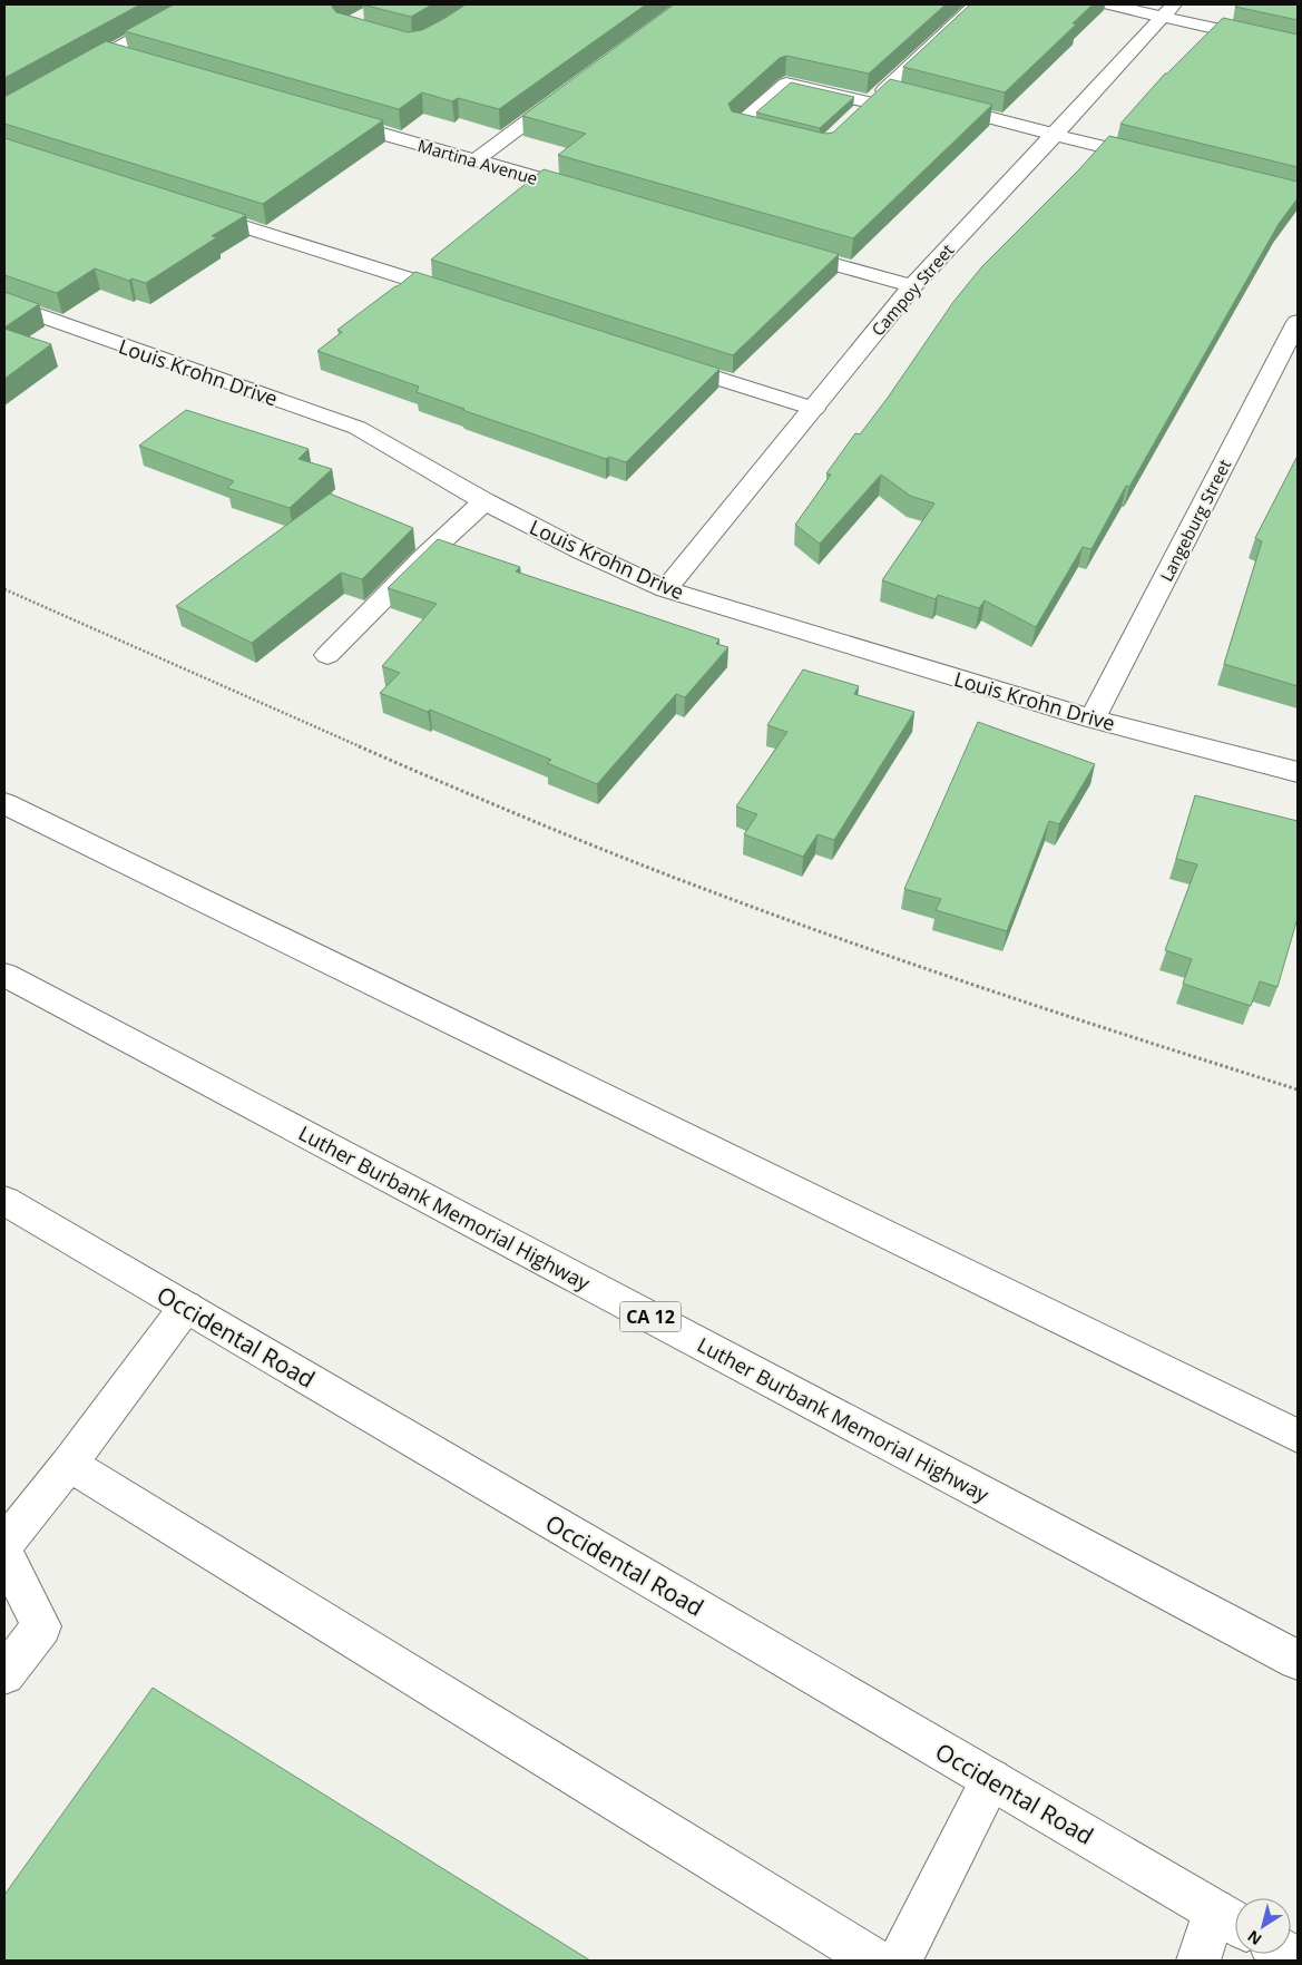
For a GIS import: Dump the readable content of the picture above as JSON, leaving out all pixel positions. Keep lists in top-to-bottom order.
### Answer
{
  "streets": {
    "main road": [
      "Martina Avenue",
      "Campoy Street",
      "Louis Krohn Drive",
      "Langeburg Street",
      "Luther Burbank Memorial Highway",
      "CA 12",
      "Occidental Road"
    ]
  },
  "crossings": [
    ["Campoy Street", "Louis Krohn Drive"],
    ["Louis Krohn Drive", "Langeburg Street"]
  ],
  "north": "bottom left"
}
